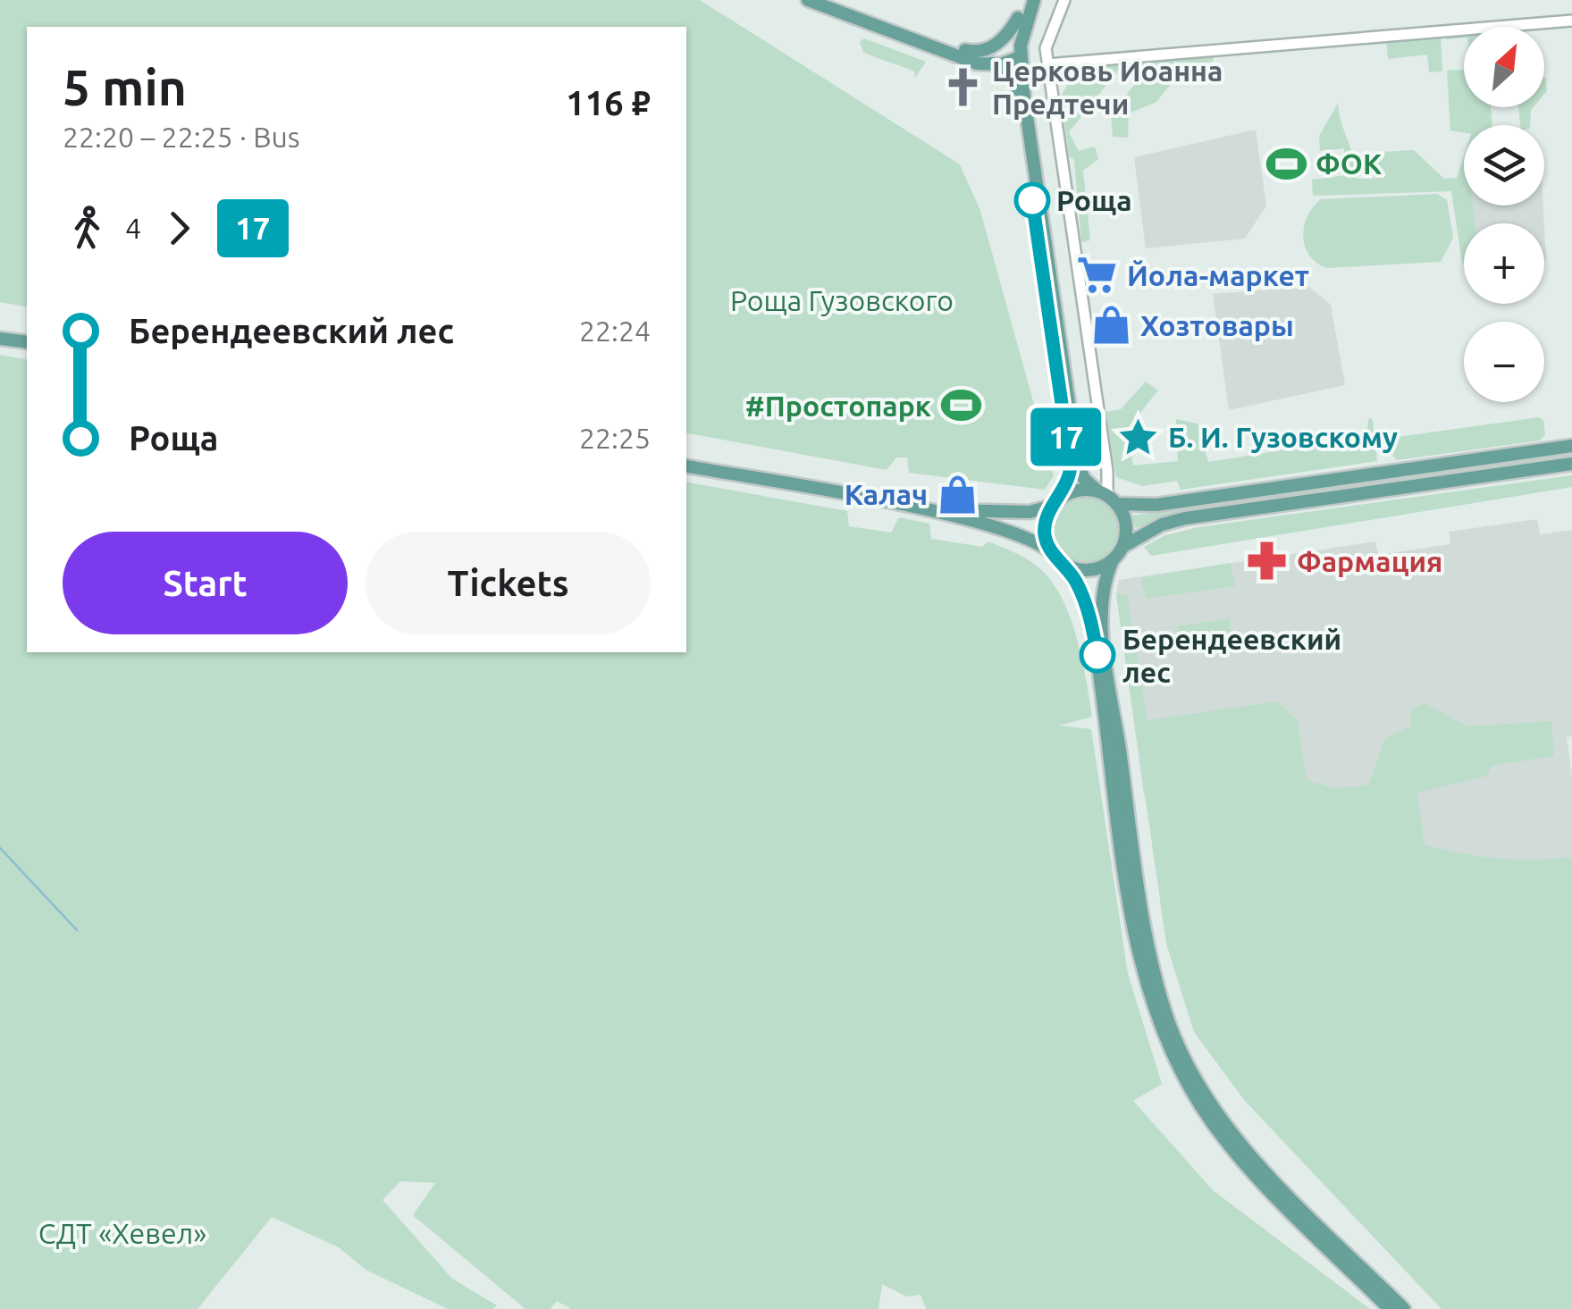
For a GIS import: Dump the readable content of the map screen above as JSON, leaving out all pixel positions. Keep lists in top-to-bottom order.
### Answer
{
  "parks": ["Роща Гузовского", "СДТ «Хевел»"],
  "places": {
    "church": ["Церковь Иоанна Предтечи"],
    "sports": ["ФОК", "#Простопарк"],
    "other": ["Роща", "Берендеевский лес"],
    "supermarket": ["Йола-маркет"],
    "shop": ["Хозтовары", "Калач"],
    "place": ["Б. И. Гузовскому"],
    "pharmacy": ["Фармация"]
  },
  "lines": ["bus line 17"],
  "north": "top right",
  "page": {
    "on_map": "17",
    "map_buttons": ["+", "−"],
    "heading": ["5 min", "22:20 – 22:25 · Bus", "116 ₽"],
    "legs": ["4", "17"],
    "list": [
      {
        "name": "Берендеевский лес",
        "value": "22:24"
      },
      {
        "name": "Роща",
        "value": "22:25"
      }
    ],
    "buttons": ["Start", "Tickets"]
  }
}
